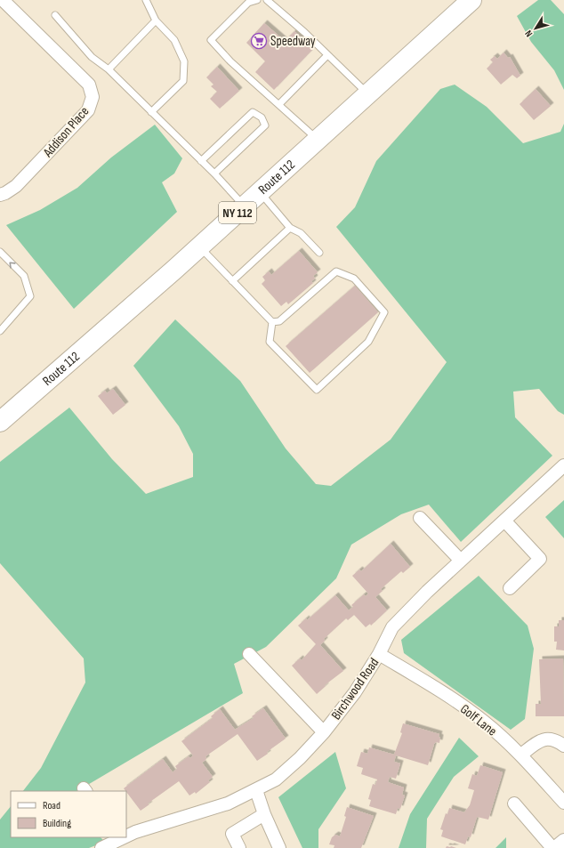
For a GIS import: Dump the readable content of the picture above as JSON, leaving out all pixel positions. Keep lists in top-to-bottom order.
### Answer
{
  "streets": {
    "main road": ["Route 112", "NY 112"],
    "street": ["Addison Place", "Birchwood Road", "Golf Lane"]
  },
  "crossings": [
    ["Birchwood Road", "Golf Lane"]
  ],
  "places": {
    "supermarket": ["Speedway"]
  },
  "legend": ["Road", "Building"],
  "north": "bottom left"
}
